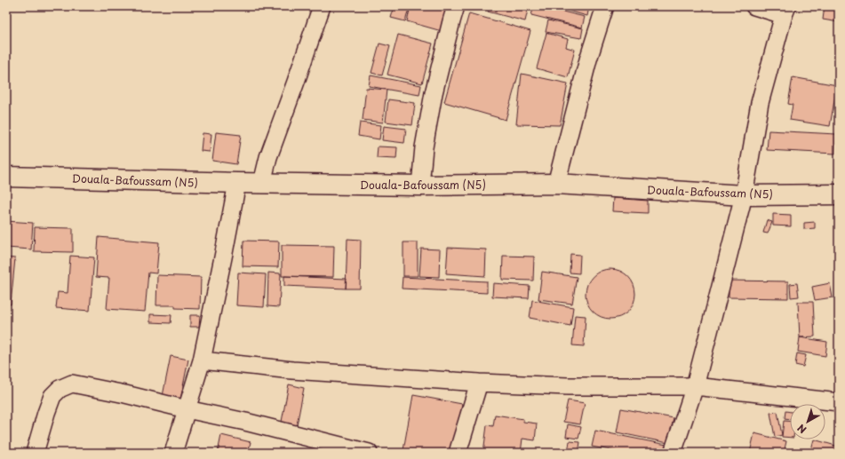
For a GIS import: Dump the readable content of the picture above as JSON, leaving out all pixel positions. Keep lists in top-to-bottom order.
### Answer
{
  "streets": {
    "highway": ["Douala-Bafoussam (N5)"]
  },
  "north": "bottom left"
}
